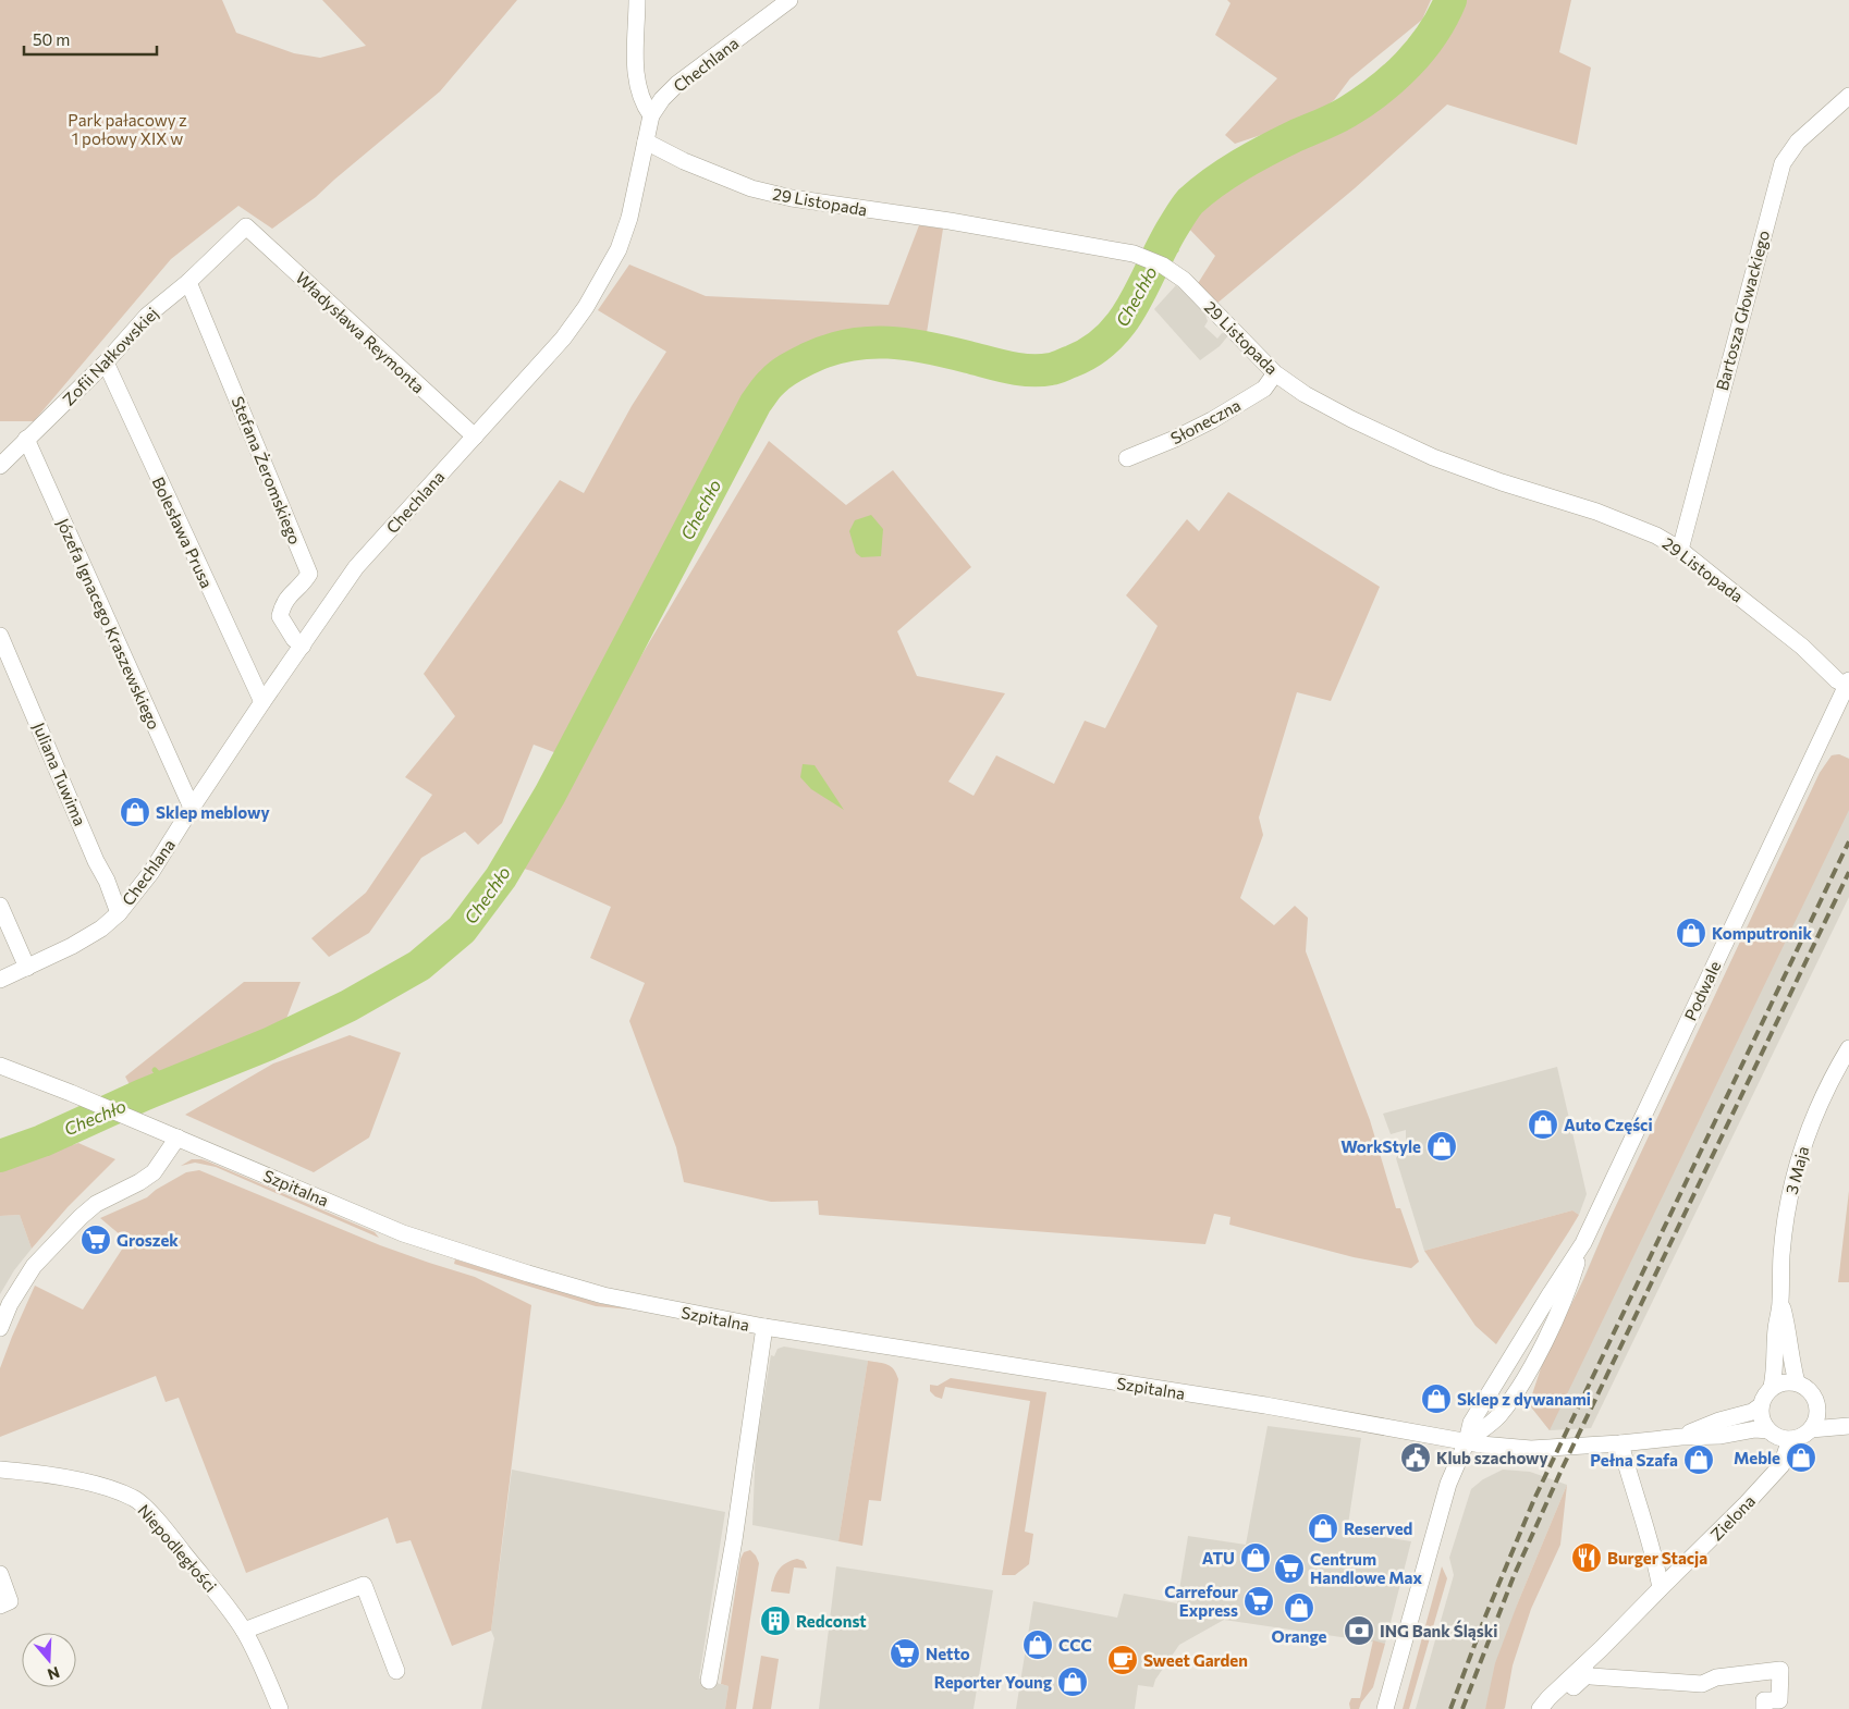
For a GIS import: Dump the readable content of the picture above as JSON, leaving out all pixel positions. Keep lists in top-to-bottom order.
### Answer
{
  "streets": {
    "street": [
      "Chechlana",
      "29 Listopada",
      "Bartosza Głowackiego",
      "Władysława Reymonta",
      "Zofii Nałkowskiej",
      "Słoneczna",
      "Stefana Żeromskiego",
      "Bolesława Prusa",
      "Józefa Ignacego Kraszewskiego",
      "Juliana Tuwima",
      "Podwale",
      "3 Maja",
      "Szpitalna",
      "Zielona",
      "Niepodległości"
    ]
  },
  "crossings": [
    ["Chechlana", "29 Listopada"],
    ["Chechlana", "Władysława Reymonta"],
    ["Chechlana", "Stefana Żeromskiego"],
    ["Chechlana", "Bolesława Prusa"],
    ["Chechlana", "Józefa Ignacego Kraszewskiego"],
    ["Chechlana", "Juliana Tuwima"],
    ["29 Listopada", "Bartosza Głowackiego"],
    ["29 Listopada", "Słoneczna"],
    ["29 Listopada", "Podwale"],
    ["Władysława Reymonta", "Zofii Nałkowskiej"],
    ["Zofii Nałkowskiej", "Stefana Żeromskiego"],
    ["Zofii Nałkowskiej", "Bolesława Prusa"],
    ["Zofii Nałkowskiej", "Józefa Ignacego Kraszewskiego"],
    ["Podwale", "Szpitalna"],
    ["3 Maja", "Zielona"]
  ],
  "water": ["Chechło"],
  "parks": ["Park pałacowy z 1 połowy XIX w"],
  "places": {
    "shop": [
      "Sklep meblowy",
      "Komputronik",
      "Auto Części",
      "WorkStyle",
      "Sklep z dywanami",
      "Meble",
      "Pełna Szafa",
      "Reserved",
      "ATU",
      "Orange",
      "CCC",
      "Reporter Young"
    ],
    "supermarket": [
      "Groszek",
      "Centrum Handlowe Max",
      "Carrefour Express",
      "Netto"
    ],
    "public building": ["Klub szachowy"],
    "restaurant": ["Burger Stacja"],
    "building": ["Redconst"],
    "bank": ["ING Bank Śląski"],
    "cafe": ["Sweet Garden"]
  },
  "scale_bar": "50 m",
  "north": "bottom"
}
